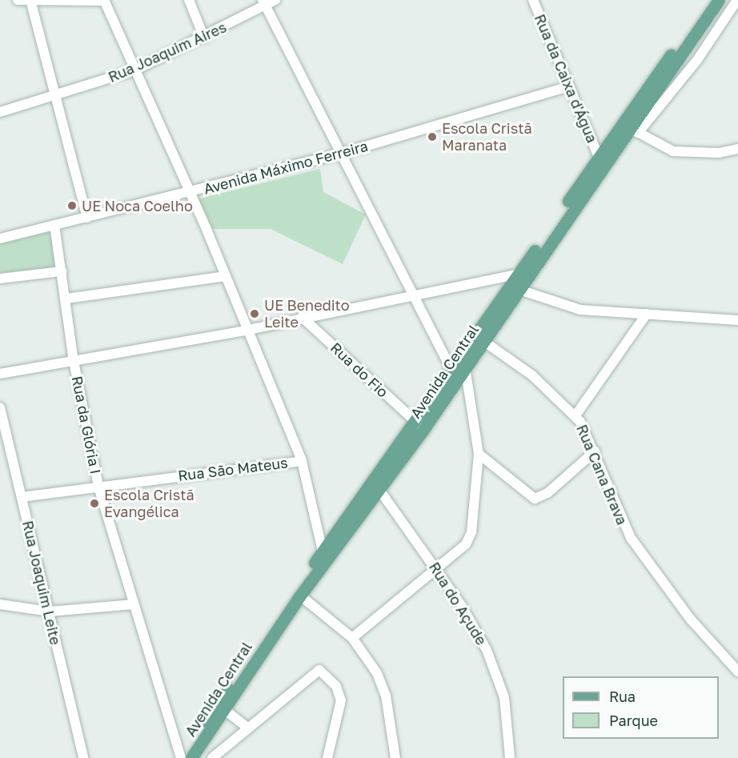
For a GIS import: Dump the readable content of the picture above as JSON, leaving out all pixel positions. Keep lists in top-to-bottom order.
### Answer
{
  "streets": {
    "main road": ["Avenida Central"],
    "street": [
      "Rua Joaquim Aires",
      "Rua da Caixa d'Água",
      "Avenida Máximo Ferreira",
      "Rua do Fio",
      "Rua da Glória I",
      "Rua São Mateus",
      "Rua Cana Brava",
      "Rua Joaquim Leite",
      "Rua do Açude"
    ]
  },
  "crossings": [
    ["Rua da Caixa d'Água", "Avenida Máximo Ferreira"],
    ["Avenida Máximo Ferreira", "Rua da Glória I"],
    ["Rua do Fio", "Avenida Central"],
    ["Avenida Central", "Rua Cana Brava"],
    ["Avenida Central", "Rua do Açude"],
    ["Rua da Glória I", "Rua São Mateus"],
    ["Rua São Mateus", "Rua Joaquim Leite"]
  ],
  "places": [
    "Escola Cristã Maranata",
    "UE Noca Coelho",
    "UE Benedito Leite",
    "Escola Cristã Evangélica"
  ],
  "legend": ["Rua", "Parque"]
}
